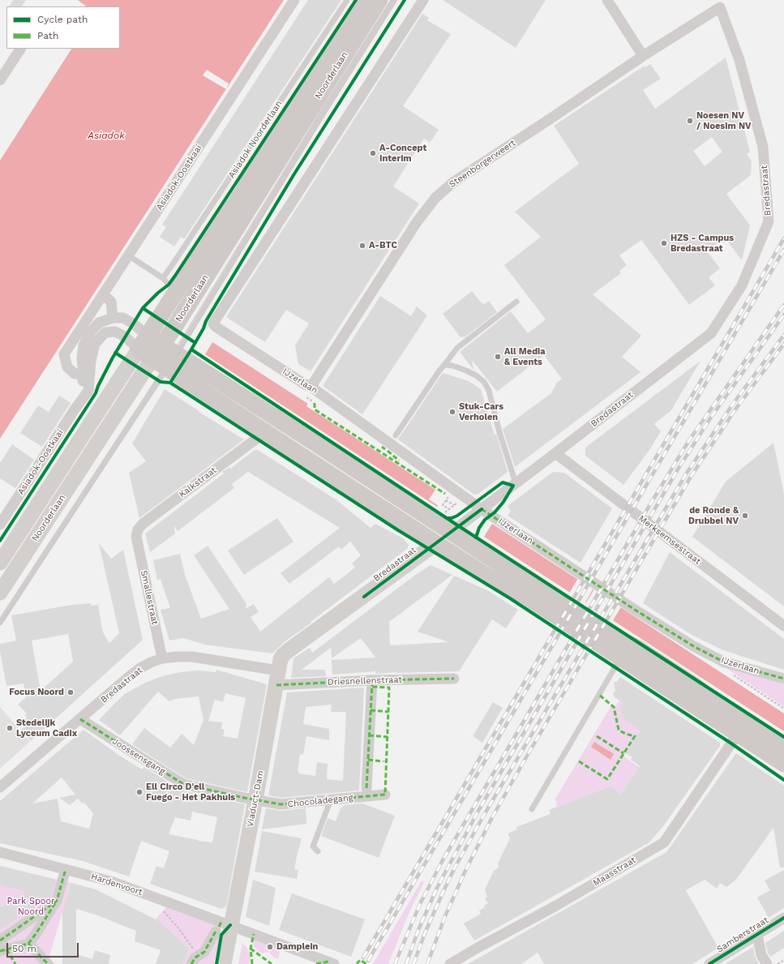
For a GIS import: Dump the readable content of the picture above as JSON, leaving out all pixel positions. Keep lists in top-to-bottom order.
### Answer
{
  "streets": {
    "main road": ["Noorderlaan", "Bredastraat", "Viaduct-Dam"],
    "street": [
      "Steenborgerweert",
      "Asiadok-Oostkaai",
      "IJzerlaan",
      "Kalkstraat",
      "Merksemsestraat",
      "Smallestraat",
      "Driesnellenstraat",
      "Joossensgang",
      "Chocoladegang",
      "Maasstraat",
      "Hardenvoort",
      "Samberstraat"
    ],
    "lane": ["Asiadok Noorderlaan"]
  },
  "crossings": [
    ["Noorderlaan", "Asiadok-Oostkaai"],
    ["Steenborgerweert", "Bredastraat"],
    ["Steenborgerweert", "IJzerlaan"],
    ["Bredastraat", "IJzerlaan"],
    ["Bredastraat", "Merksemsestraat"],
    ["Bredastraat", "Smallestraat"],
    ["Bredastraat", "Driesnellenstraat"],
    ["Bredastraat", "Joossensgang"],
    ["Bredastraat", "Viaduct-Dam"],
    ["Kalkstraat", "Smallestraat"],
    ["Driesnellenstraat", "Viaduct-Dam"],
    ["Joossensgang", "Viaduct-Dam"],
    ["Joossensgang", "Chocoladegang"],
    ["Viaduct-Dam", "Chocoladegang"],
    ["Viaduct-Dam", "Hardenvoort"]
  ],
  "water": ["Asiadok"],
  "parks": ["Park Spoor Noord"],
  "places": [
    "Noesen NV / Noesim NV",
    "A-Concept Interim",
    "HZS - Campus Bredastraat",
    "A-BTC",
    "All Media & Events",
    "Stuk-Cars Verholen",
    "de Ronde & Drubbel NV",
    "Focus Noord",
    "Stedelijk Lyceum Cadix",
    "Ell Circo D'ell Fuego - Het Pakhuis",
    "Damplein"
  ],
  "legend": ["Cycle path", "Path"],
  "scale_bar": "50 m"
}
